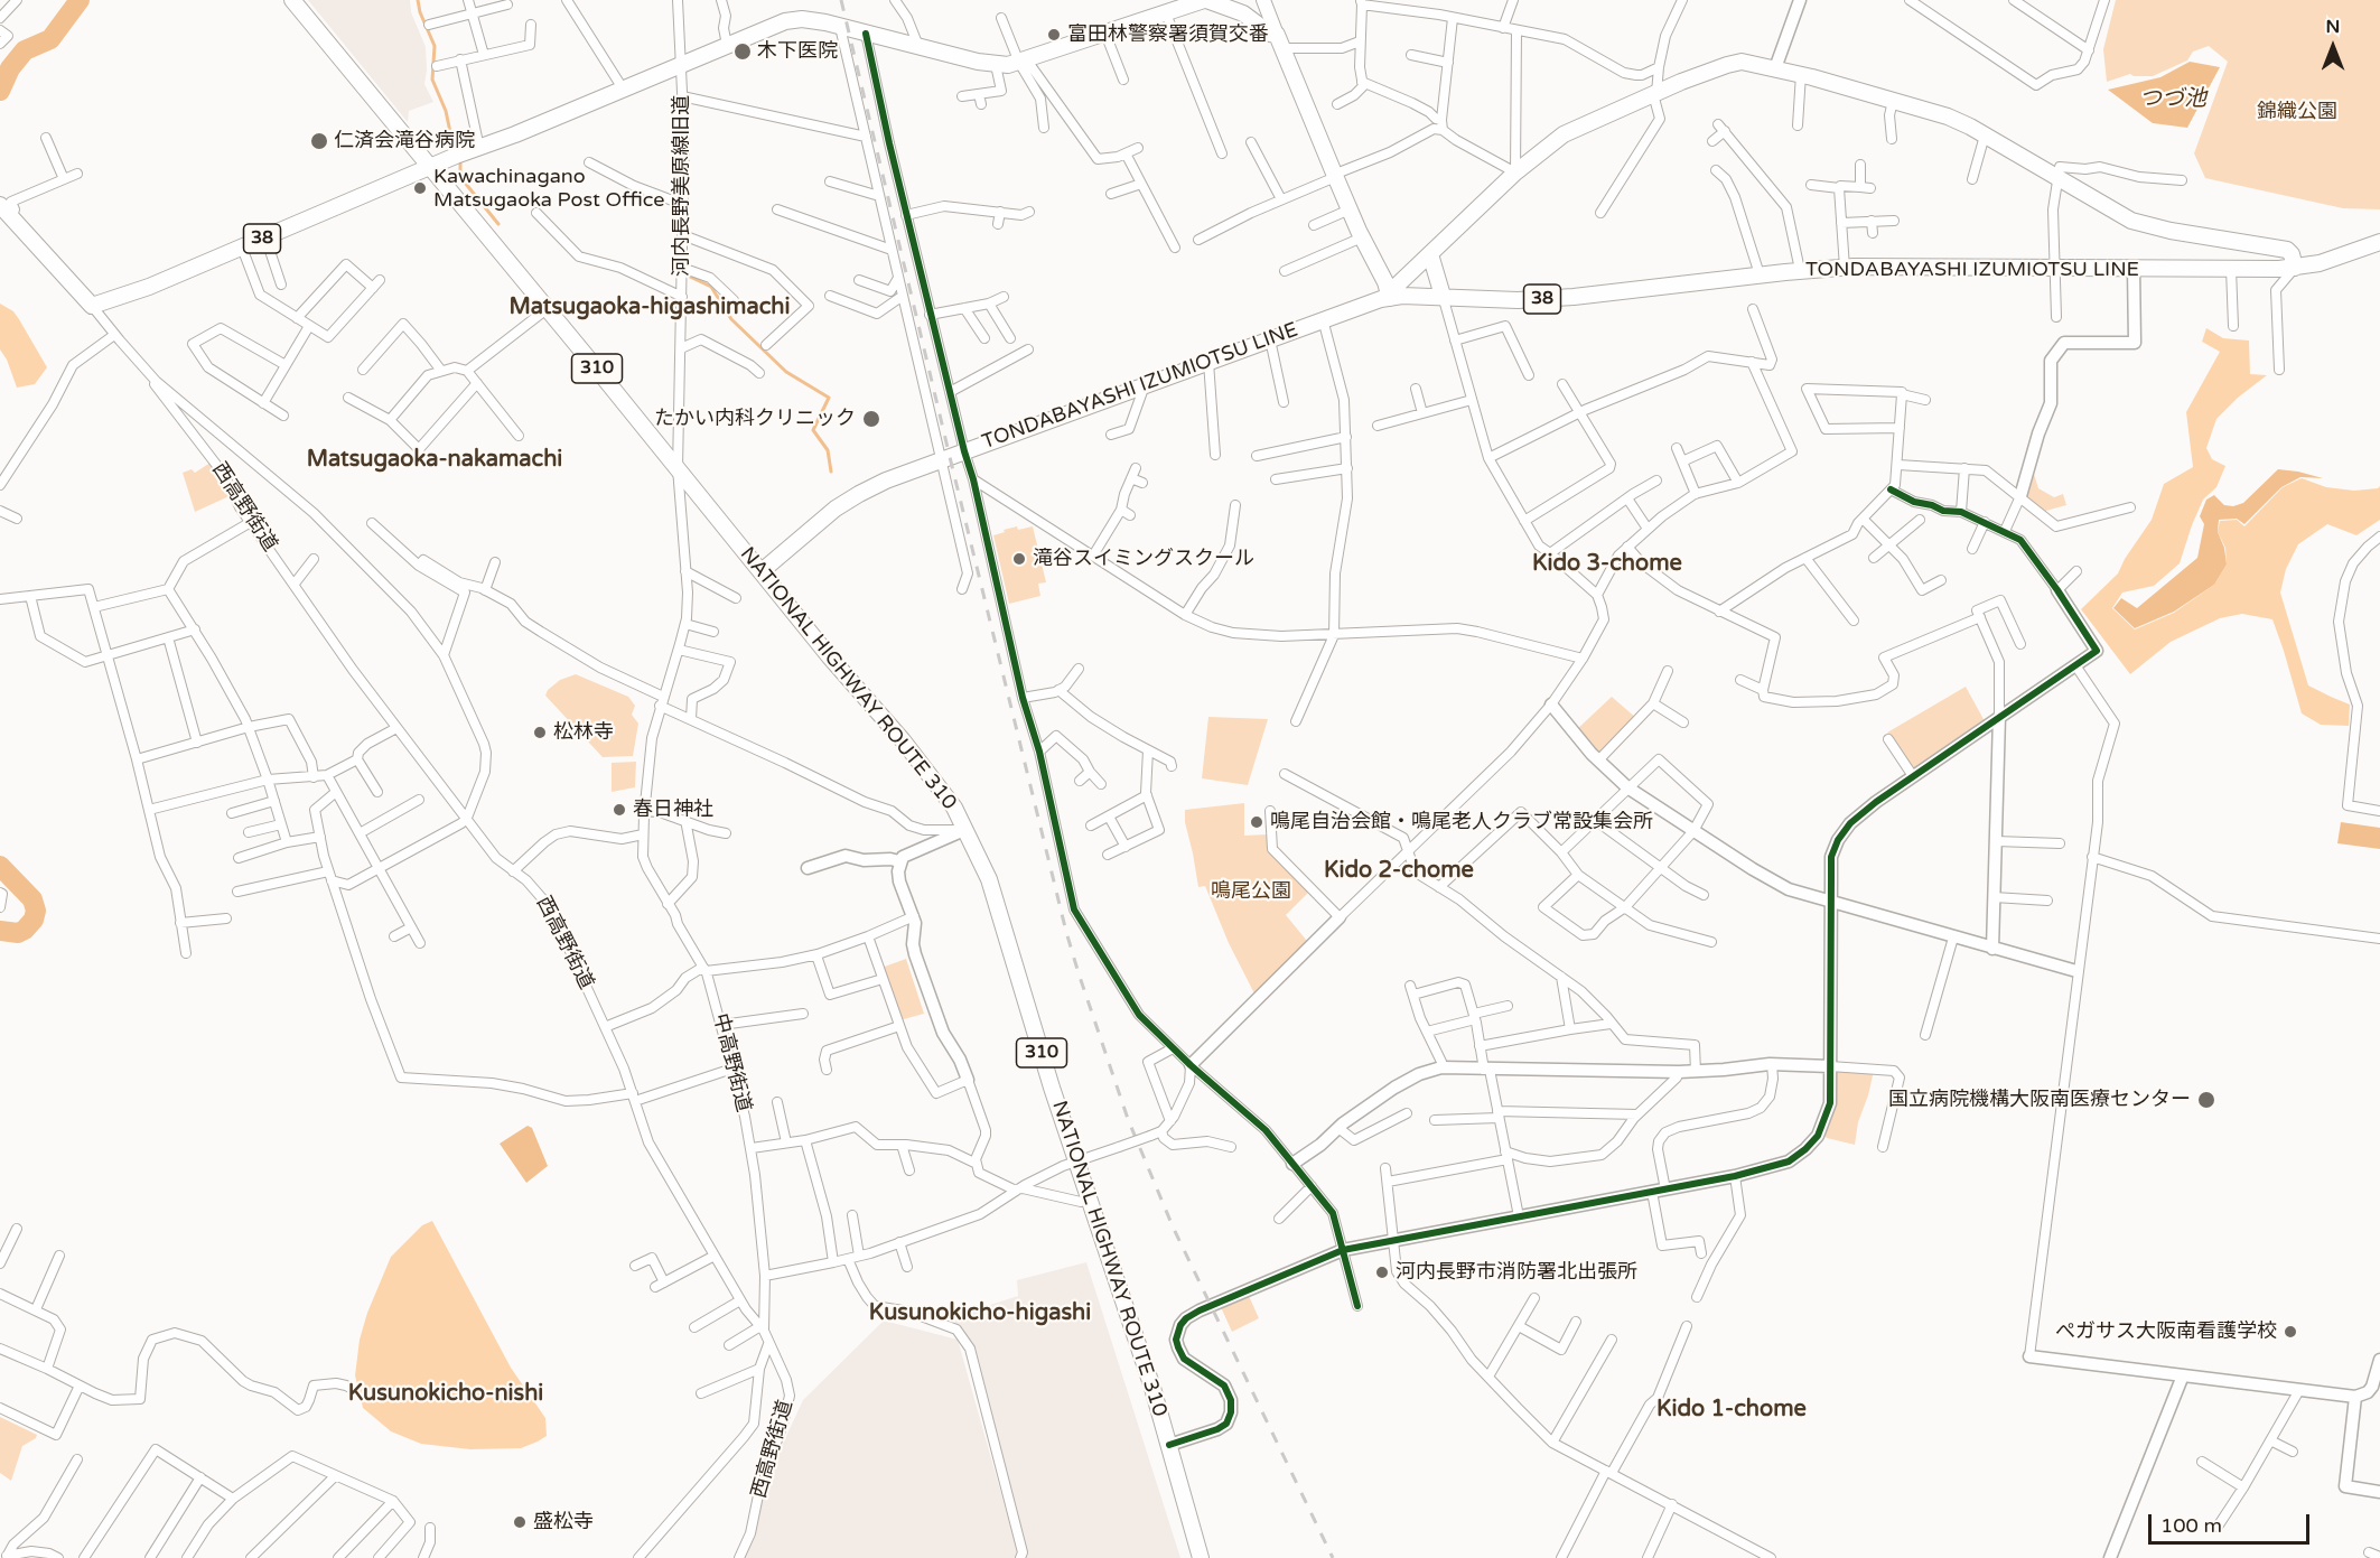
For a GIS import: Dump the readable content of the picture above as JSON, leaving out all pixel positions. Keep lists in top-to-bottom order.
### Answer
{
  "streets": {
    "main road": [
      "38",
      "TONDABAYASHI IZUMIOTSU LINE",
      "310",
      "NATIONAL HIGHWAY ROUTE 310"
    ],
    "street": ["河内長野美原線旧道", "西高野街道", "中高野街道"]
  },
  "crossings": [
    ["河内長野美原線旧道", "38"],
    ["河内長野美原線旧道", "NATIONAL HIGHWAY ROUTE 310"],
    ["38", "西高野街道"],
    ["38", "NATIONAL HIGHWAY ROUTE 310"],
    ["TONDABAYASHI IZUMIOTSU LINE", "NATIONAL HIGHWAY ROUTE 310"],
    ["西高野街道", "中高野街道"]
  ],
  "districts": [
    "Matsugaoka-higashimachi",
    "Matsugaoka-nakamachi",
    "Kido 3-chome",
    "Kido 2-chome",
    "Kusunokicho-higashi",
    "Kusunokicho-nishi",
    "Kido 1-chome"
  ],
  "water": ["つづ池"],
  "parks": ["錦織公園", "鳴尾公園"],
  "places": [
    "富田林警察署須賀交番",
    "木下医院",
    "仁済会滝谷病院",
    "Kawachinagano Matsugaoka Post Office",
    "たかい内科クリニック",
    "滝谷スイミングスクール",
    "松林寺",
    "春日神社",
    "鳴尾自治会館・鳴尾老人クラブ常設集会所",
    "国立病院機構大阪南医療センター",
    "河内長野市消防署北出張所",
    "ぺガサス大阪南看護学校",
    "盛松寺"
  ],
  "scale_bar": "100 m",
  "north": "top"
}
